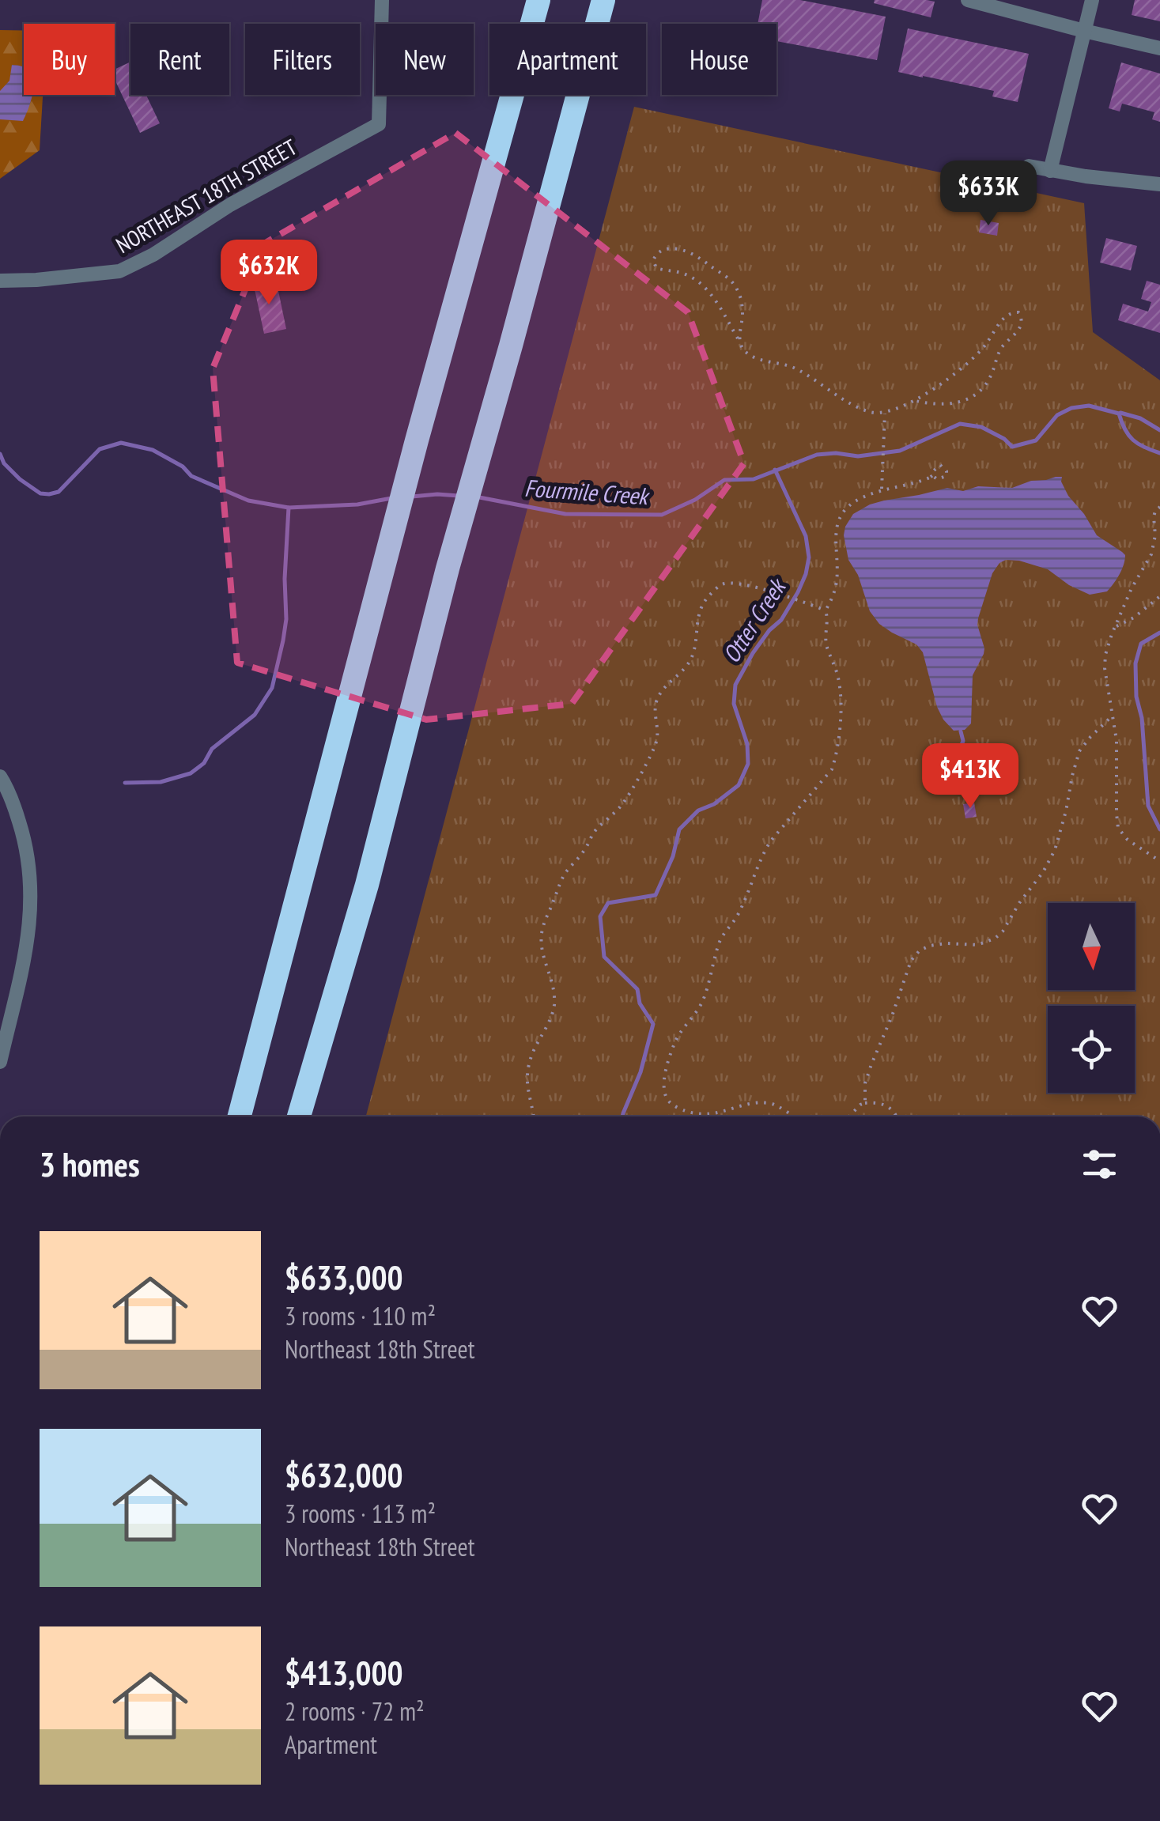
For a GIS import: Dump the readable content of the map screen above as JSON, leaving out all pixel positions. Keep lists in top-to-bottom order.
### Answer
{
  "streets": {
    "street": ["NORTHEAST 18TH STREET"]
  },
  "water": ["Fourmile Creek", "Otter Creek"],
  "north": "bottom",
  "page": {
    "chip": [
      "Buy",
      "Rent",
      "Filters",
      "New",
      "Apartment",
      "House"
    ],
    "price": ["$633K", "$632K", "$413K"],
    "heading": "3 homes",
    "list": [
      {
        "name": "$633,000",
        "note": "3 rooms · 110 m² · Northeast 18th Street"
      },
      {
        "name": "$632,000",
        "note": "3 rooms · 113 m² · Northeast 18th Street"
      },
      {
        "name": "$413,000",
        "note": "2 rooms · 72 m² · Apartment"
      }
    ]
  }
}
